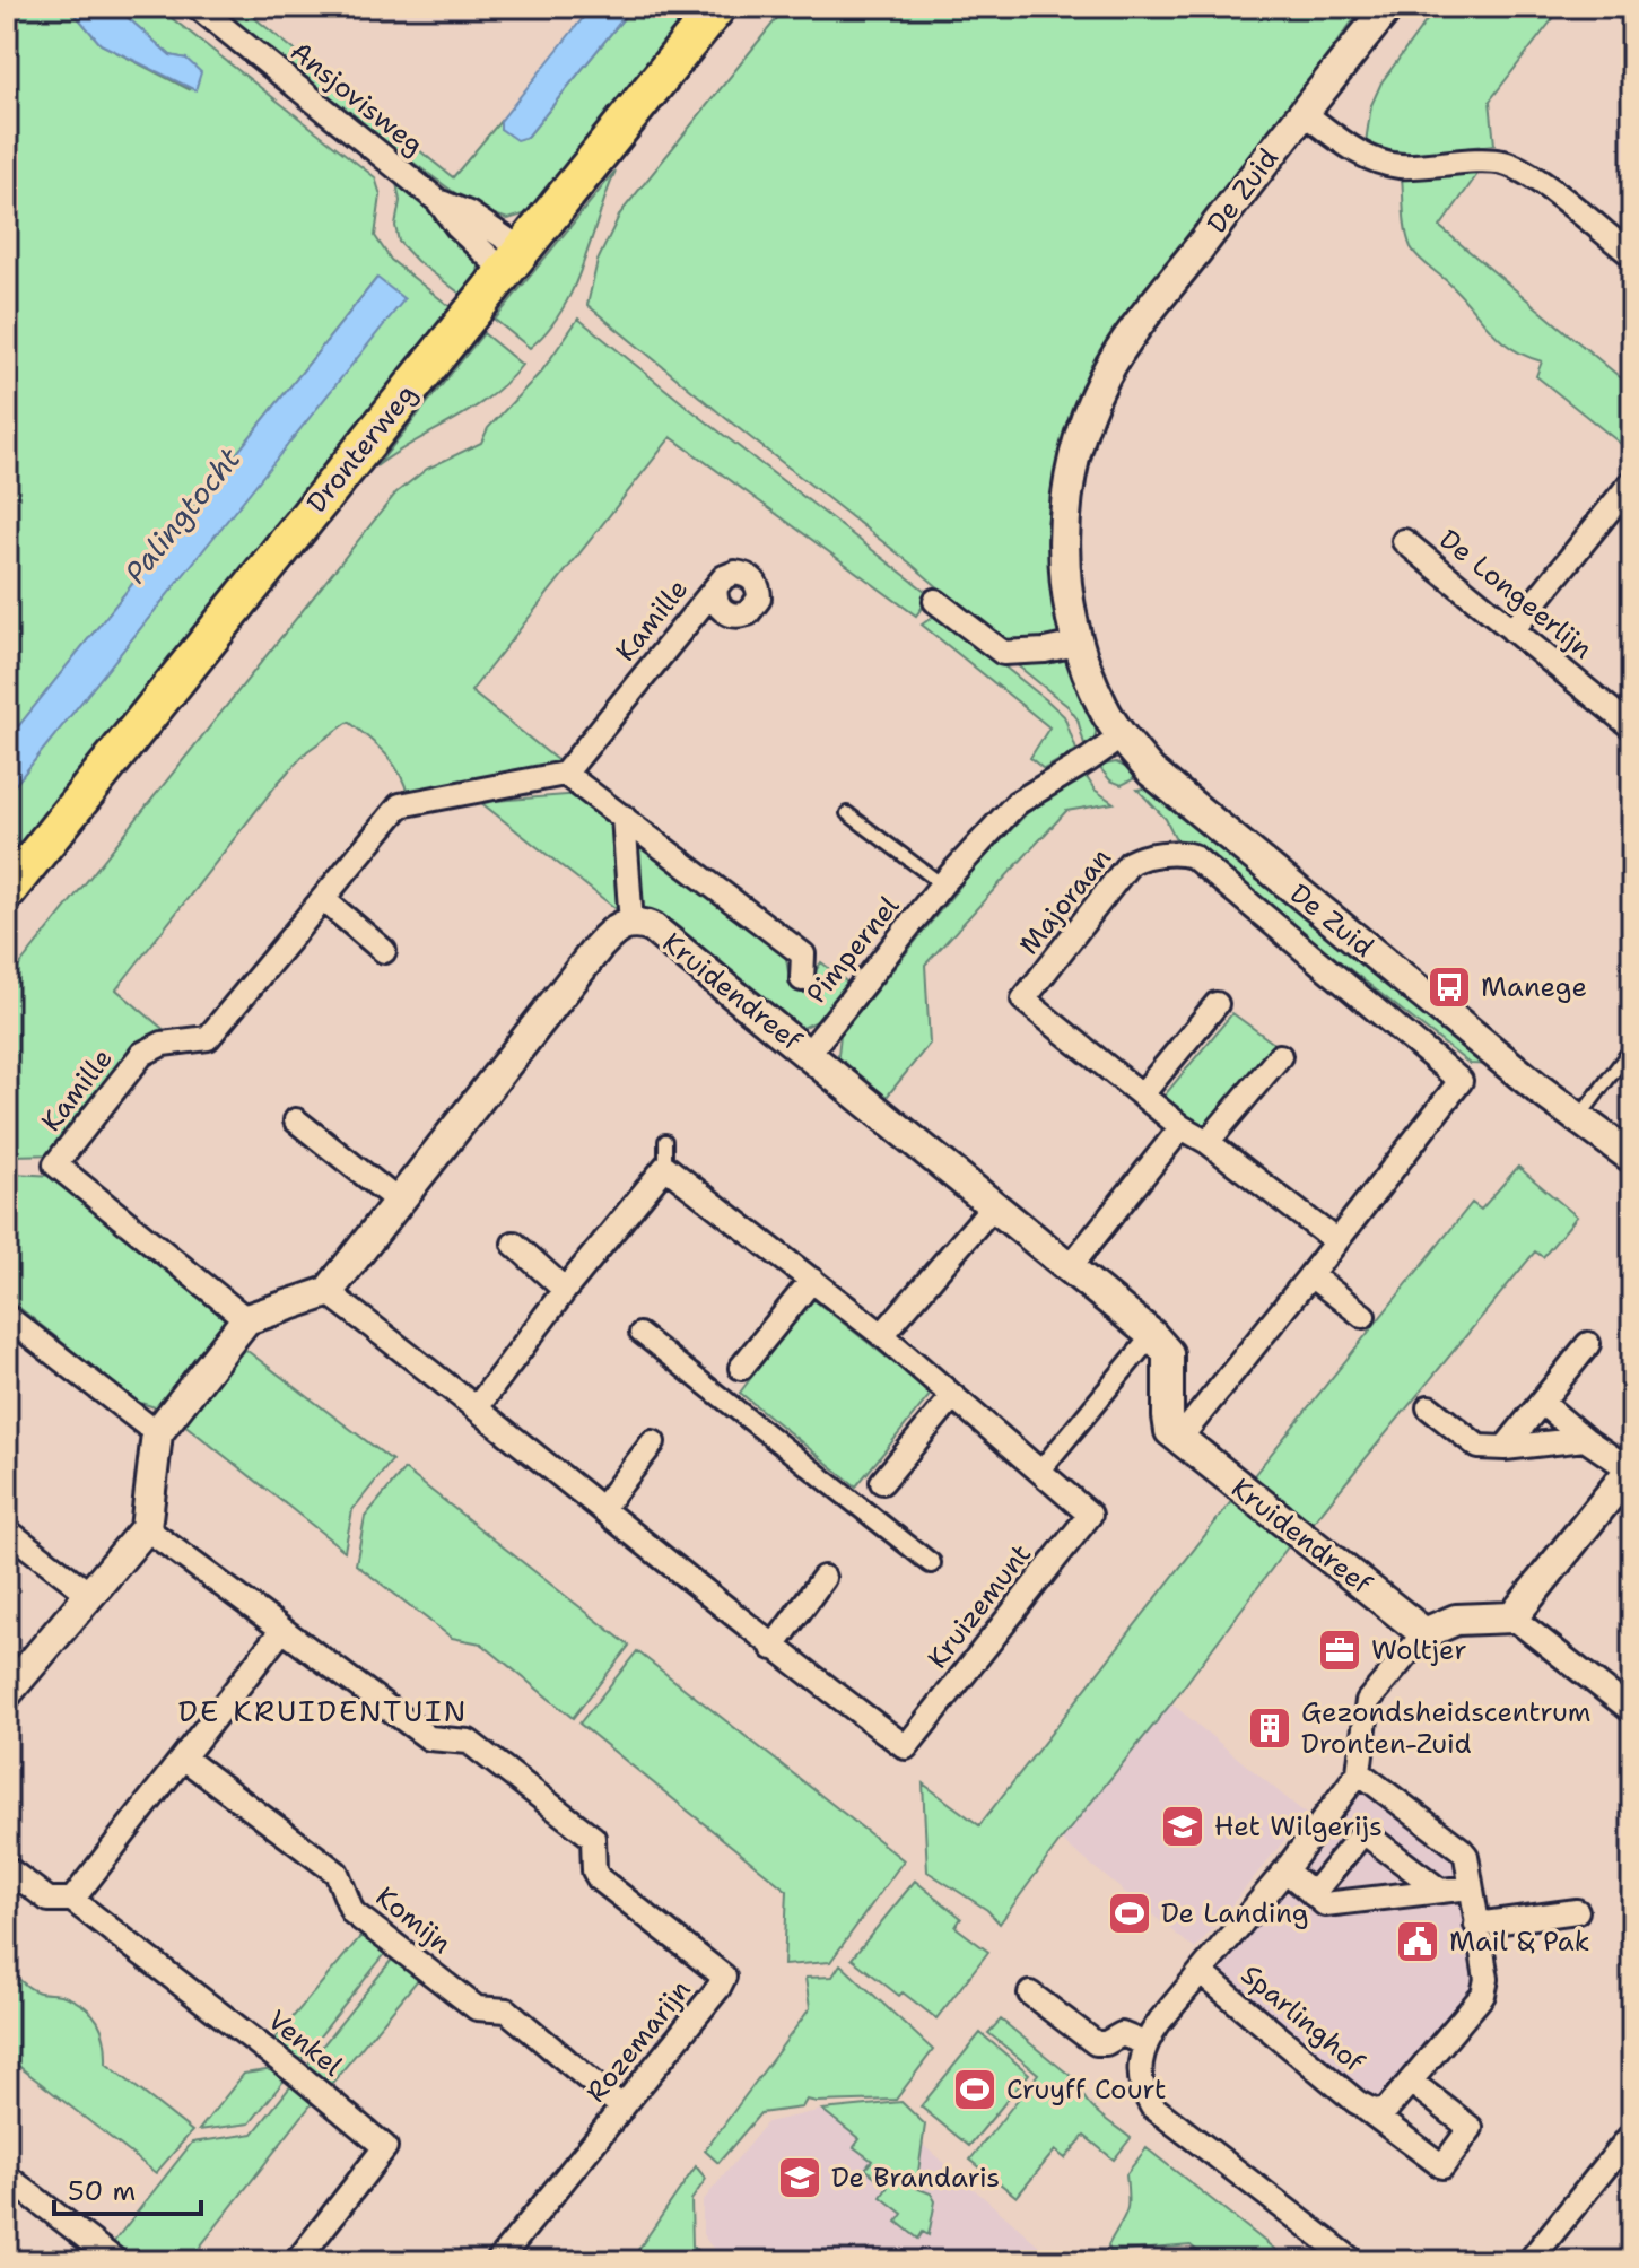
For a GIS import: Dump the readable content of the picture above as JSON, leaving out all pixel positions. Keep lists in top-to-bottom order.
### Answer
{
  "streets": {
    "main road": ["Dronterweg"],
    "street": [
      "Ansjovisweg",
      "De Zuid",
      "De Longeerlijn",
      "Kamille",
      "Majoraan",
      "Pimpernel",
      "Kruidendreef",
      "Kruizemunt",
      "Komijn",
      "Sparlinghof",
      "Rozemarijn",
      "Venkel"
    ]
  },
  "crossings": [
    ["Ansjovisweg", "Dronterweg"],
    ["De Zuid", "Pimpernel"],
    ["Pimpernel", "Kruidendreef"],
    ["Kruidendreef", "Kruizemunt"],
    ["Komijn", "Rozemarijn"]
  ],
  "districts": ["DE KRUIDENTUIN"],
  "water": ["Palingtocht"],
  "places": {
    "bus stop": ["Manege"],
    "office": ["Woltjer"],
    "building": ["Gezondsheidscentrum Dronten-Zuid"],
    "school or university": ["Het Wilgerijs", "De Brandaris"],
    "sports": ["De Landing", "Cruyff Court"],
    "public building": ["Mail & Pak"]
  },
  "scale_bar": "50 m"
}
